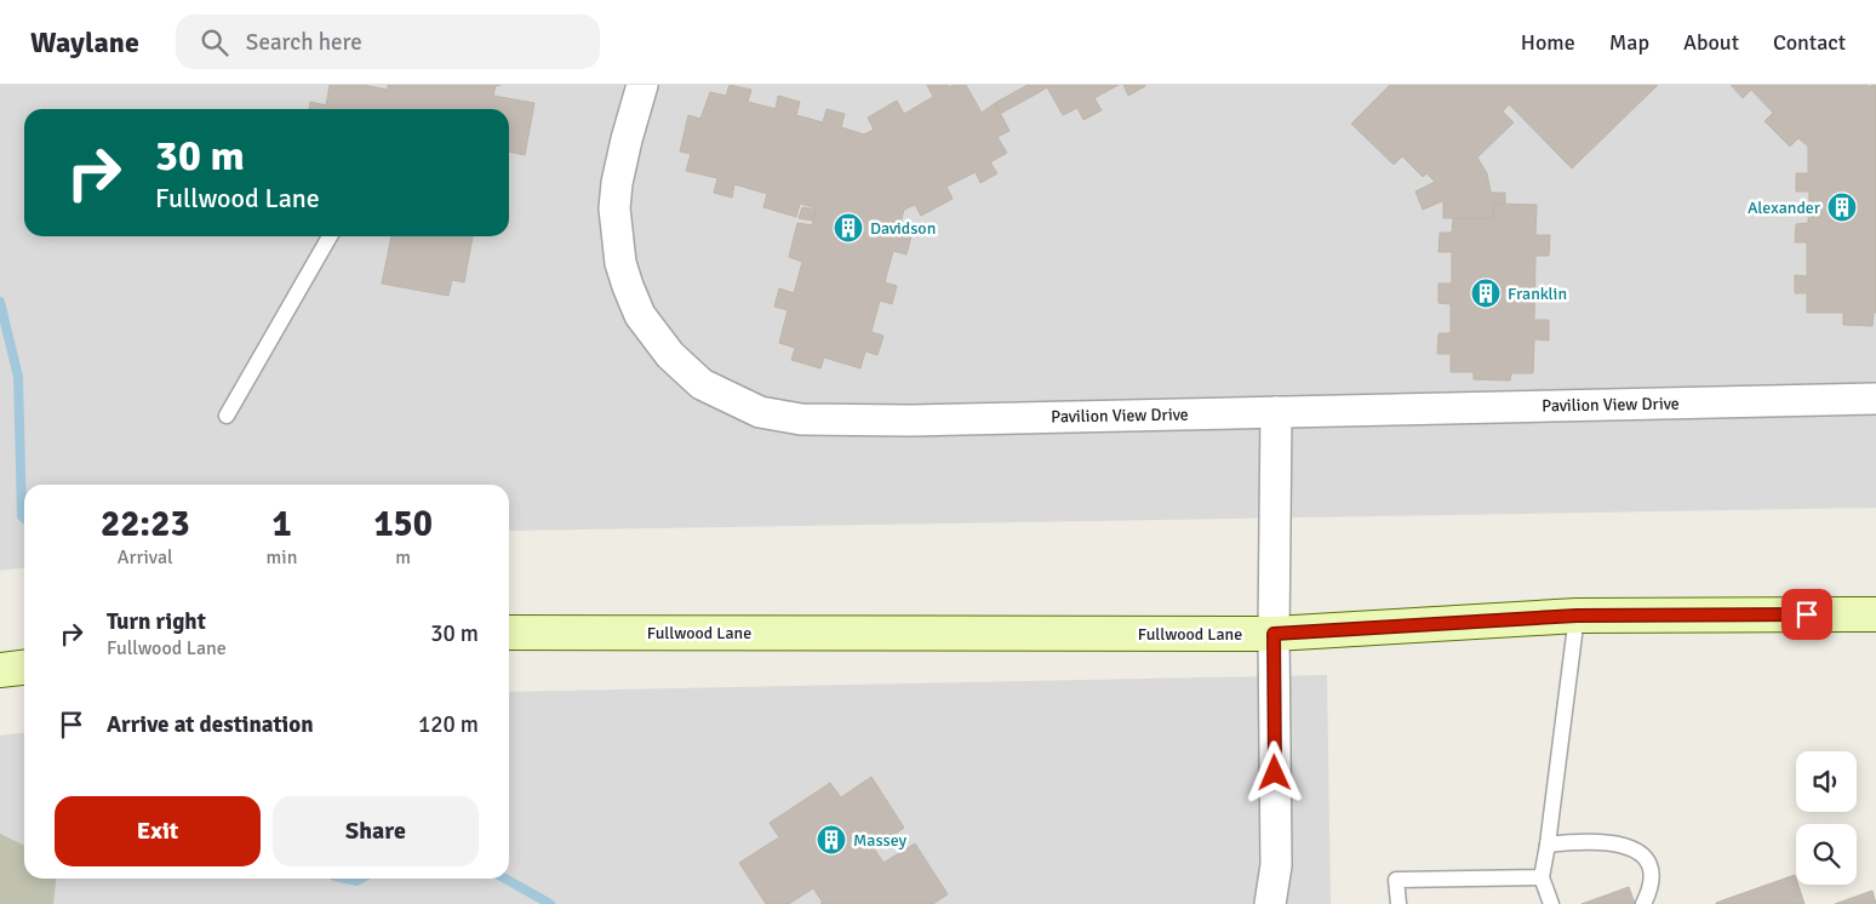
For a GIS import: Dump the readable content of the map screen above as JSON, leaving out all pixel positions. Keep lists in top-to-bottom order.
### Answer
{
  "streets": {
    "street": ["Pavilion View Drive", "Fullwood Lane"]
  },
  "places": {
    "building": [
      "Alexander",
      "Davidson",
      "Franklin",
      "Massey"
    ]
  },
  "page": {
    "header": "Waylane",
    "search": "Search here",
    "nav": [
      "Home",
      "Map",
      "About",
      "Contact"
    ],
    "turn": ["30 m", "Fullwood Lane"],
    "eta": [
      "22:23",
      "Arrival",
      "1",
      "min",
      "150",
      "m"
    ],
    "list": [
      {
        "name": "Turn right",
        "note": "Fullwood Lane",
        "value": "30 m"
      },
      {
        "name": "Arrive at destination",
        "value": "120 m"
      }
    ],
    "buttons": ["Exit", "Share"]
  }
}
